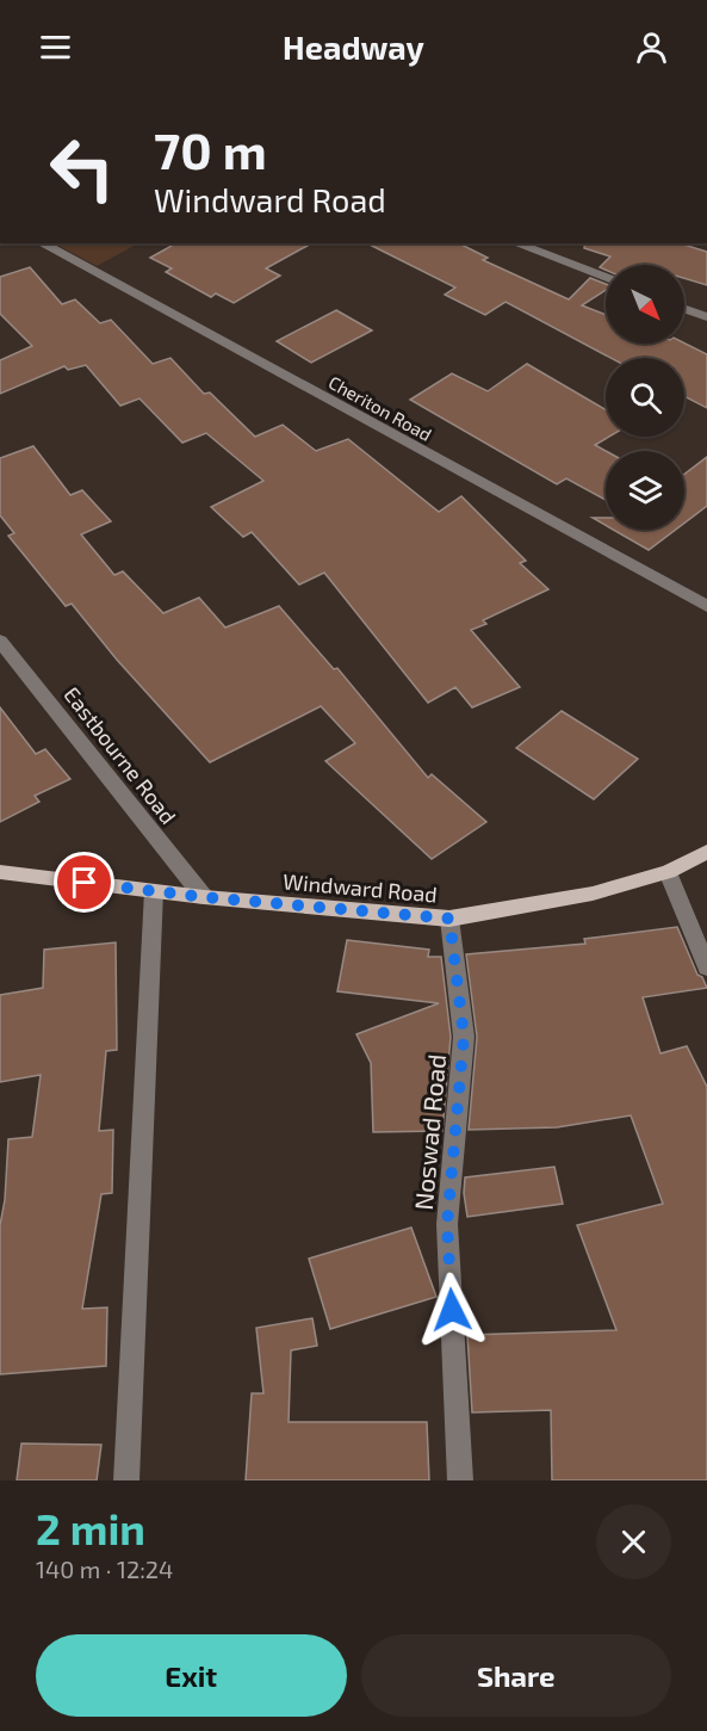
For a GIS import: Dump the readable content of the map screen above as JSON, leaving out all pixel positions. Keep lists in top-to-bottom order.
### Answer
{
  "streets": {
    "main road": ["Windward Road"],
    "street": ["Cheriton Road", "Eastbourne Road", "Noswad Road"]
  },
  "crossings": [
    ["Eastbourne Road", "Windward Road"],
    ["Windward Road", "Noswad Road"]
  ],
  "north": "bottom right",
  "page": {
    "header": "Headway",
    "turn": ["70 m", "Windward Road"],
    "heading": ["2 min", "140 m · 12:24"],
    "buttons": ["Exit", "Share"]
  }
}
